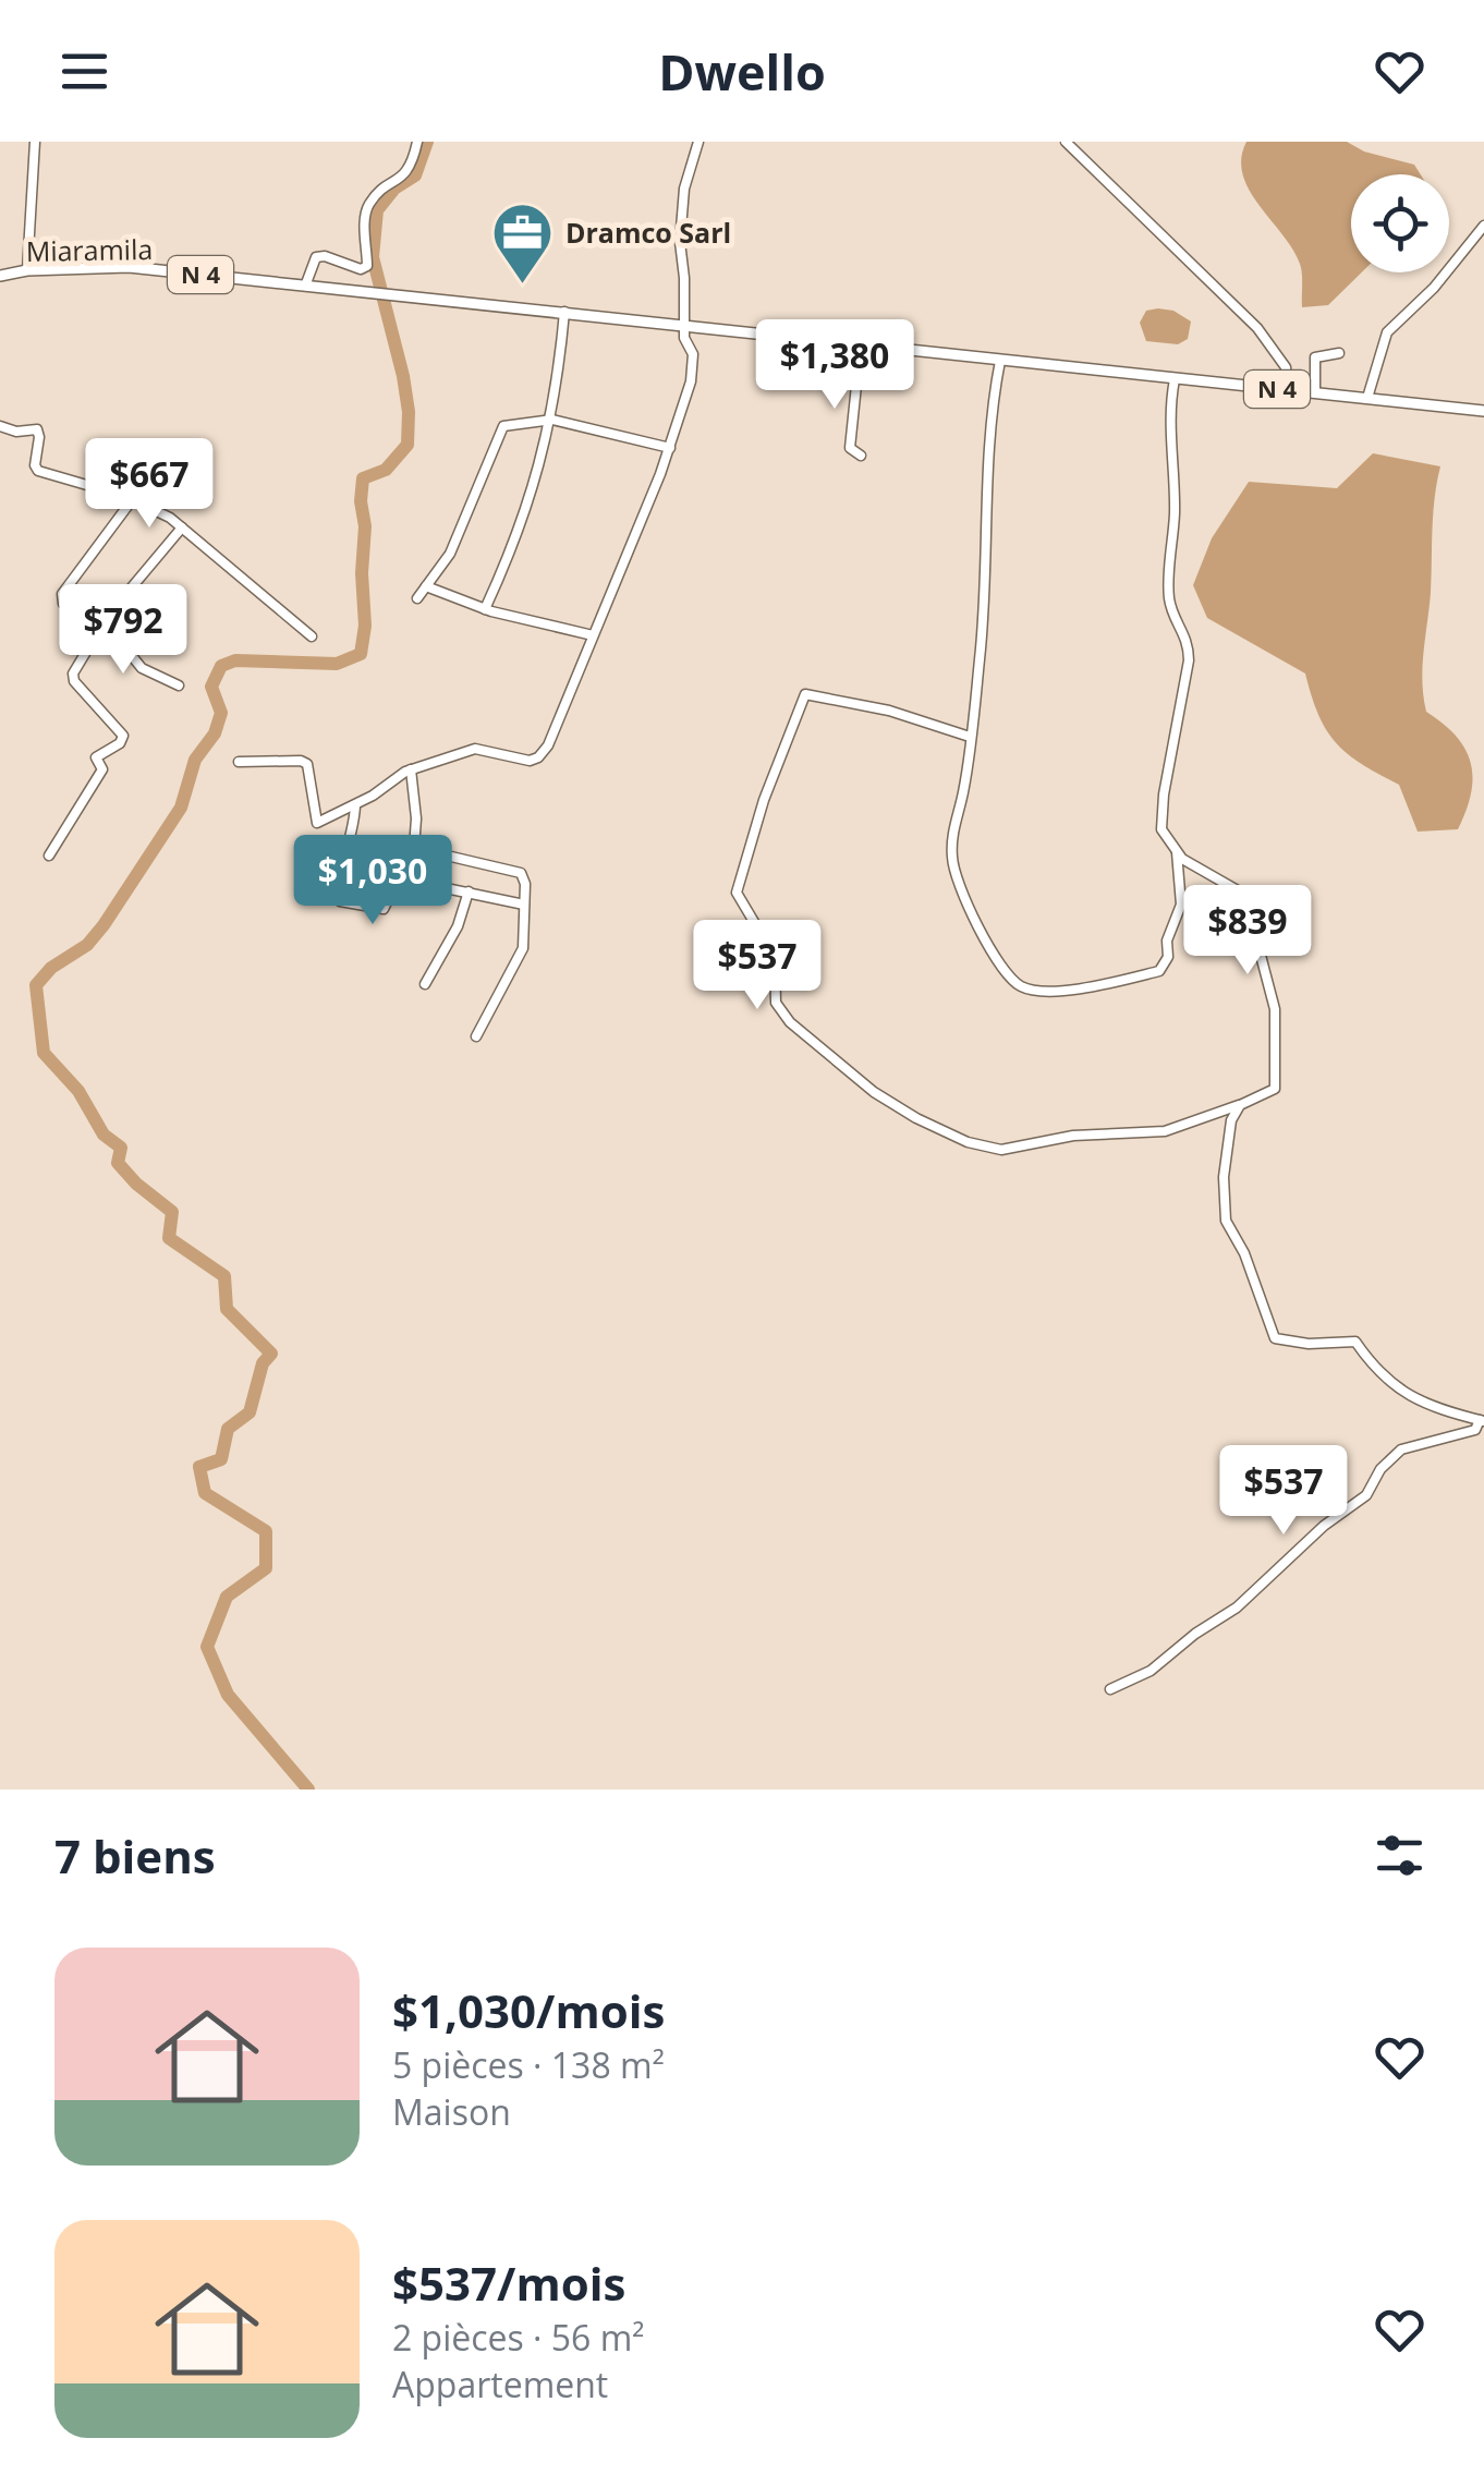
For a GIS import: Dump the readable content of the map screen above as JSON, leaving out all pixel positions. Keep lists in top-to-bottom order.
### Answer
{
  "streets": {
    "main road": ["Miaramila", "N 4"]
  },
  "crossings": [
    ["Miaramila", "N 4"]
  ],
  "places": {
    "office": ["Dramco Sarl"]
  },
  "page": {
    "header": "Dwello",
    "price": [
      "$1,380",
      "$667",
      "$792",
      "$1,030",
      "$839",
      "$537",
      "$537"
    ],
    "heading": "7 biens",
    "list": [
      {
        "name": "$1,030/mois",
        "note": "5 pièces · 138 m² · Maison"
      },
      {
        "name": "$537/mois",
        "note": "2 pièces · 56 m² · Appartement"
      }
    ]
  }
}
